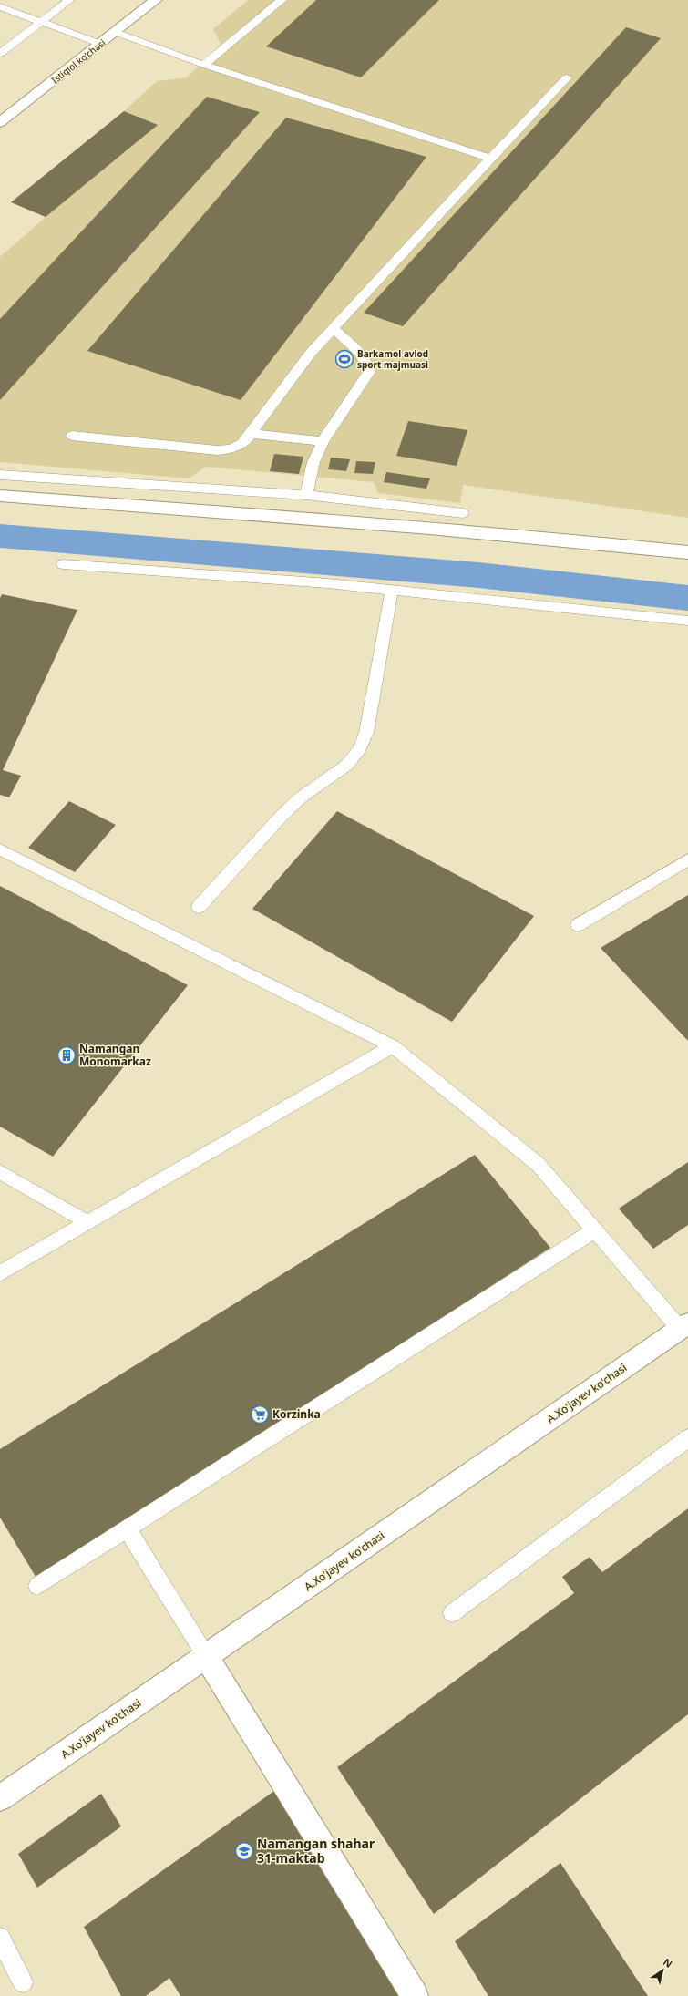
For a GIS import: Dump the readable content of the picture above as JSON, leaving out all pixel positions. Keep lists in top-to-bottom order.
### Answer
{
  "streets": {
    "street": ["Istiqlol koʻchasi", "A.Xo'jayev ko'chasi"]
  },
  "places": {
    "sports": ["Barkamol avlod sport majmuasi"],
    "building": ["Namangan Monomarkaz"],
    "supermarket": ["Korzinka"],
    "school or university": ["Namangan shahar 31-maktab"]
  },
  "north": "top right"
}
